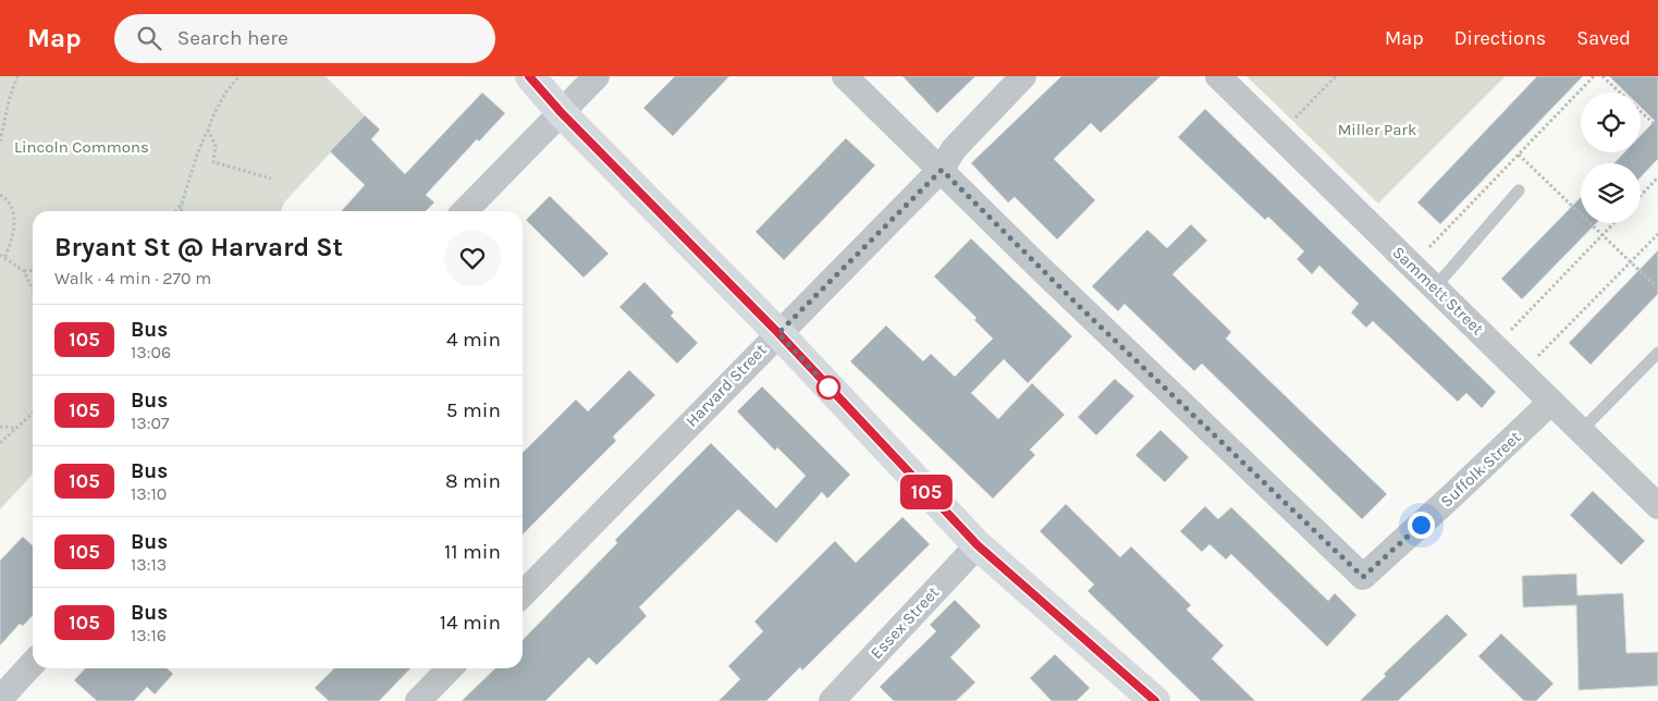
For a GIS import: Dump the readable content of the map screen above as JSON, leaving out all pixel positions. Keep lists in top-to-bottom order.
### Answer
{
  "streets": {
    "street": [
      "Sammett Street",
      "Harvard Street",
      "Suffolk Street",
      "Essex Street"
    ]
  },
  "crossings": [
    ["Sammett Street", "Suffolk Street"],
    ["Harvard Street", "Suffolk Street"]
  ],
  "parks": ["Miller Park", "Lincoln Commons"],
  "lines": ["bus line 105"],
  "page": {
    "header": "Map",
    "search": "Search here",
    "nav": ["Map", "Directions", "Saved"],
    "on_map": "105",
    "heading": ["Bryant St @ Harvard St", "Walk · 4 min · 270 m"],
    "list": [
      {
        "mark": "105",
        "name": "Bus",
        "note": "13:06",
        "value": "4 min"
      },
      {
        "mark": "105",
        "name": "Bus",
        "note": "13:07",
        "value": "5 min"
      },
      {
        "mark": "105",
        "name": "Bus",
        "note": "13:10",
        "value": "8 min"
      },
      {
        "mark": "105",
        "name": "Bus",
        "note": "13:13",
        "value": "11 min"
      },
      {
        "mark": "105",
        "name": "Bus",
        "note": "13:16",
        "value": "14 min"
      }
    ]
  }
}
